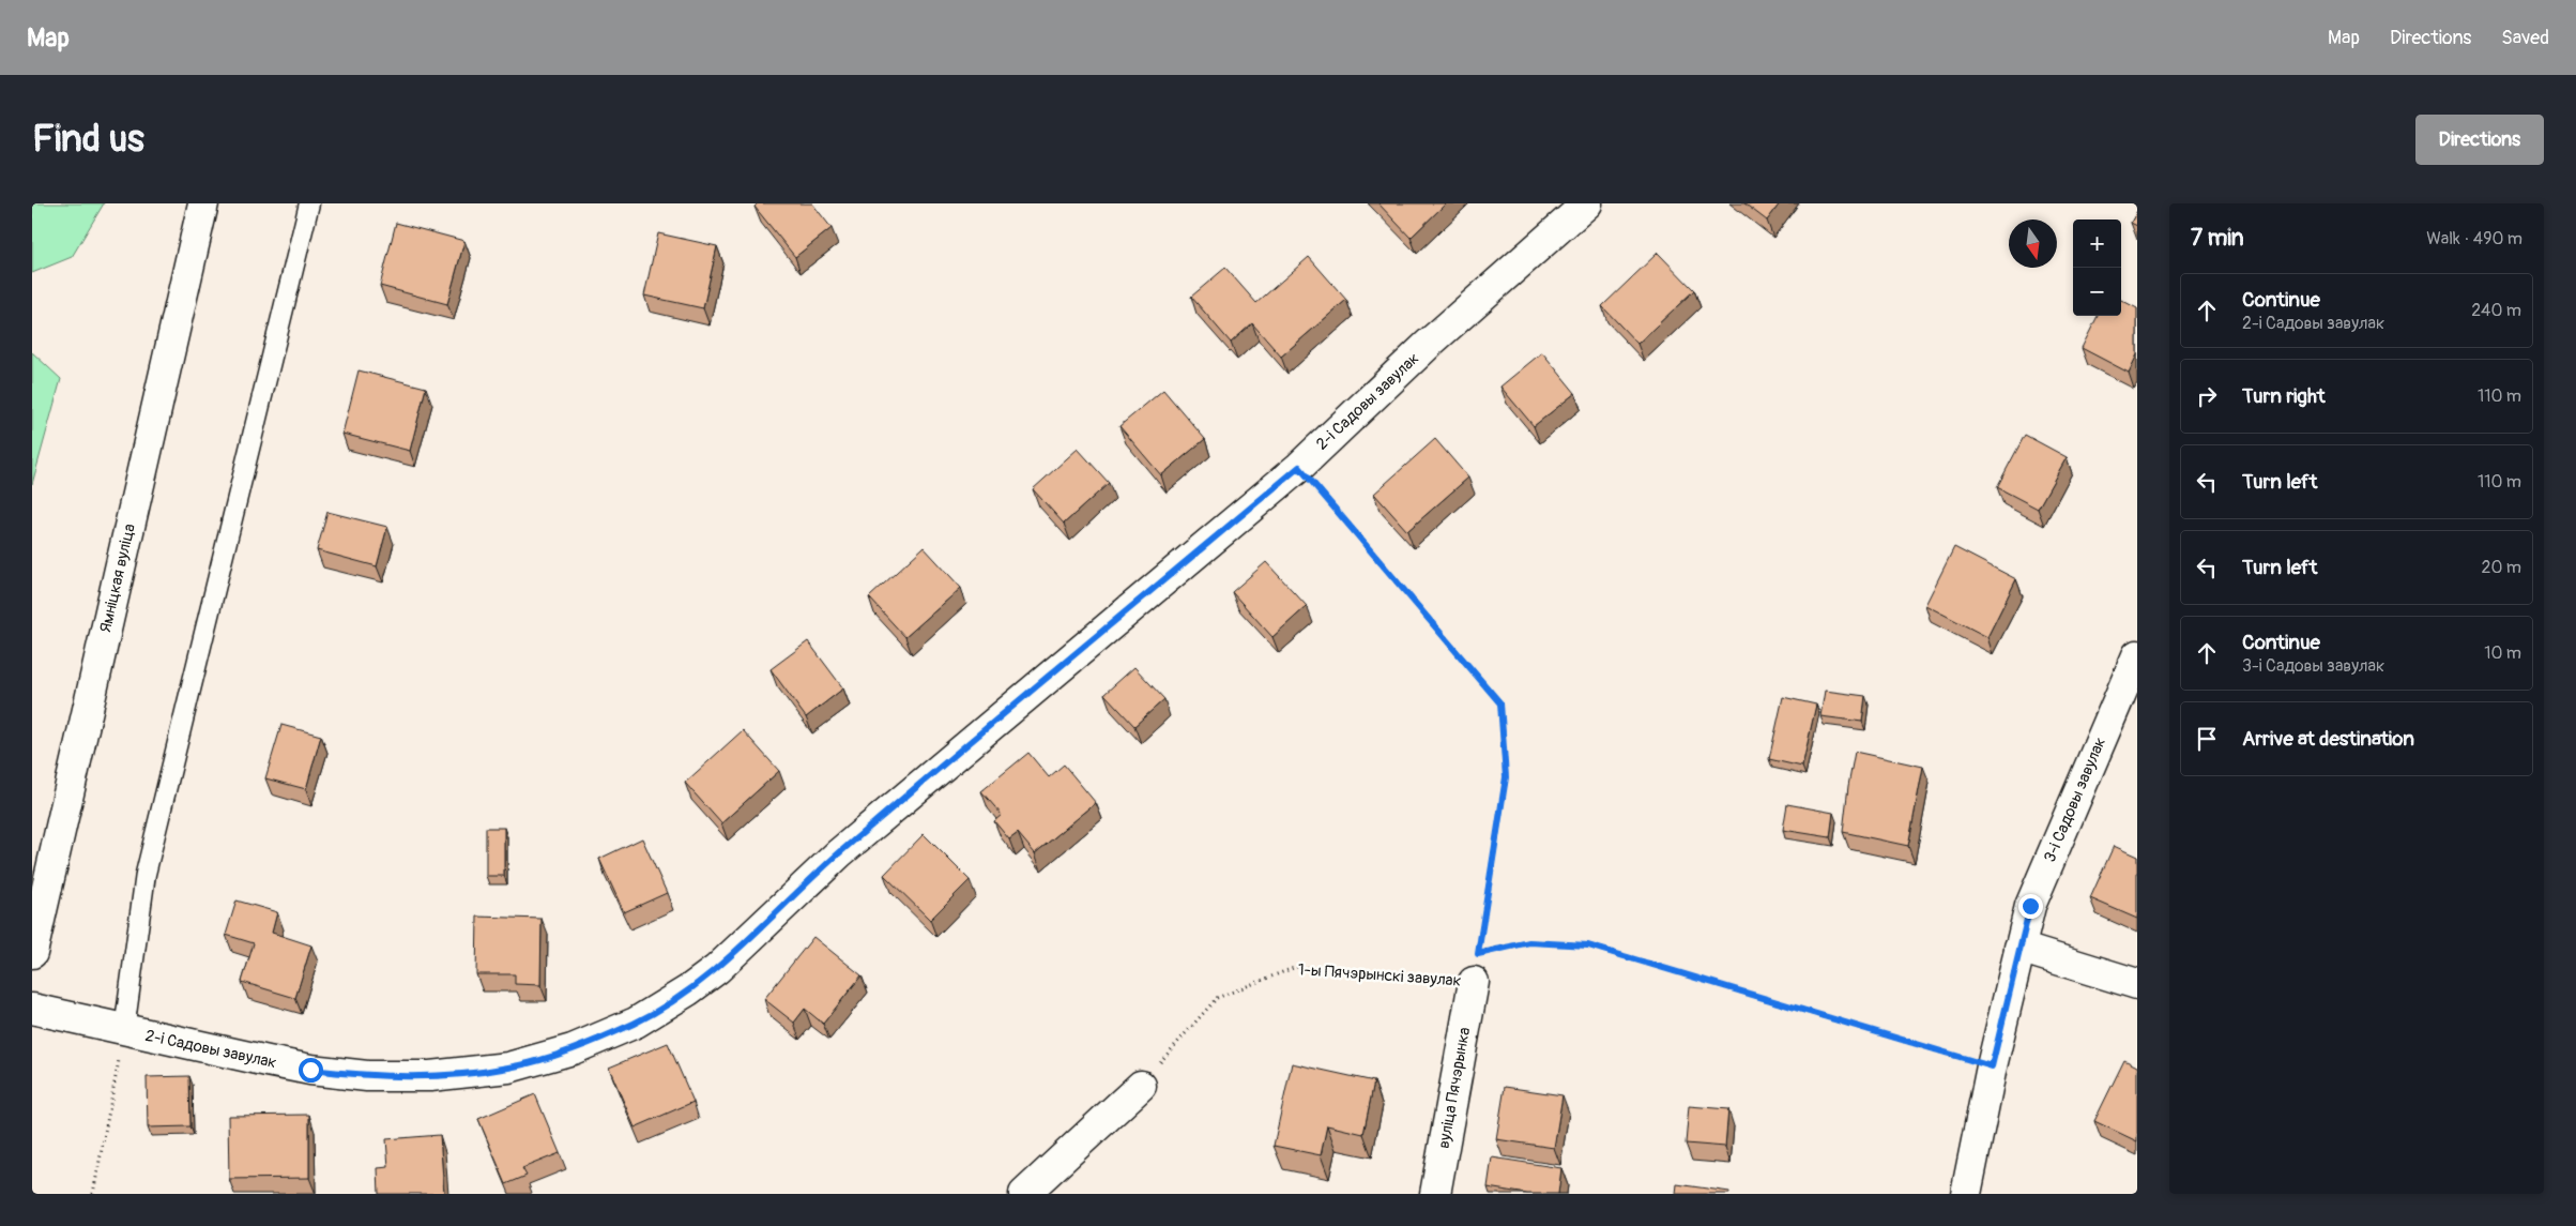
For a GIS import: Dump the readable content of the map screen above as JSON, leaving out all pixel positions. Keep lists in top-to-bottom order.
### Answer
{
  "streets": {
    "street": [
      "2-і Садовы завулак",
      "Ямніцкая вуліца",
      "3-і Садовы завулак",
      "вуліца Пячэрынка"
    ],
    "path": ["1-ы Пячэрынскі завулак"]
  },
  "crossings": [
    ["1-ы Пячэрынскі завулак", "вуліца Пячэрынка"]
  ],
  "north": "bottom",
  "page": {
    "header": "Map",
    "nav": ["Map", "Directions", "Saved"],
    "buttons": "Directions",
    "title": "Find us",
    "heading": ["7 min", "Walk · 490 m"],
    "map_buttons": ["+", "−"],
    "list": [
      ["Continue", "2-і Садовы завулак", "240 m"],
      ["Turn right", "110 m"],
      ["Turn left", "110 m"],
      ["Turn left", "20 m"],
      ["Continue", "3-і Садовы завулак", "10 m"],
      "Arrive at destination"
    ]
  }
}
